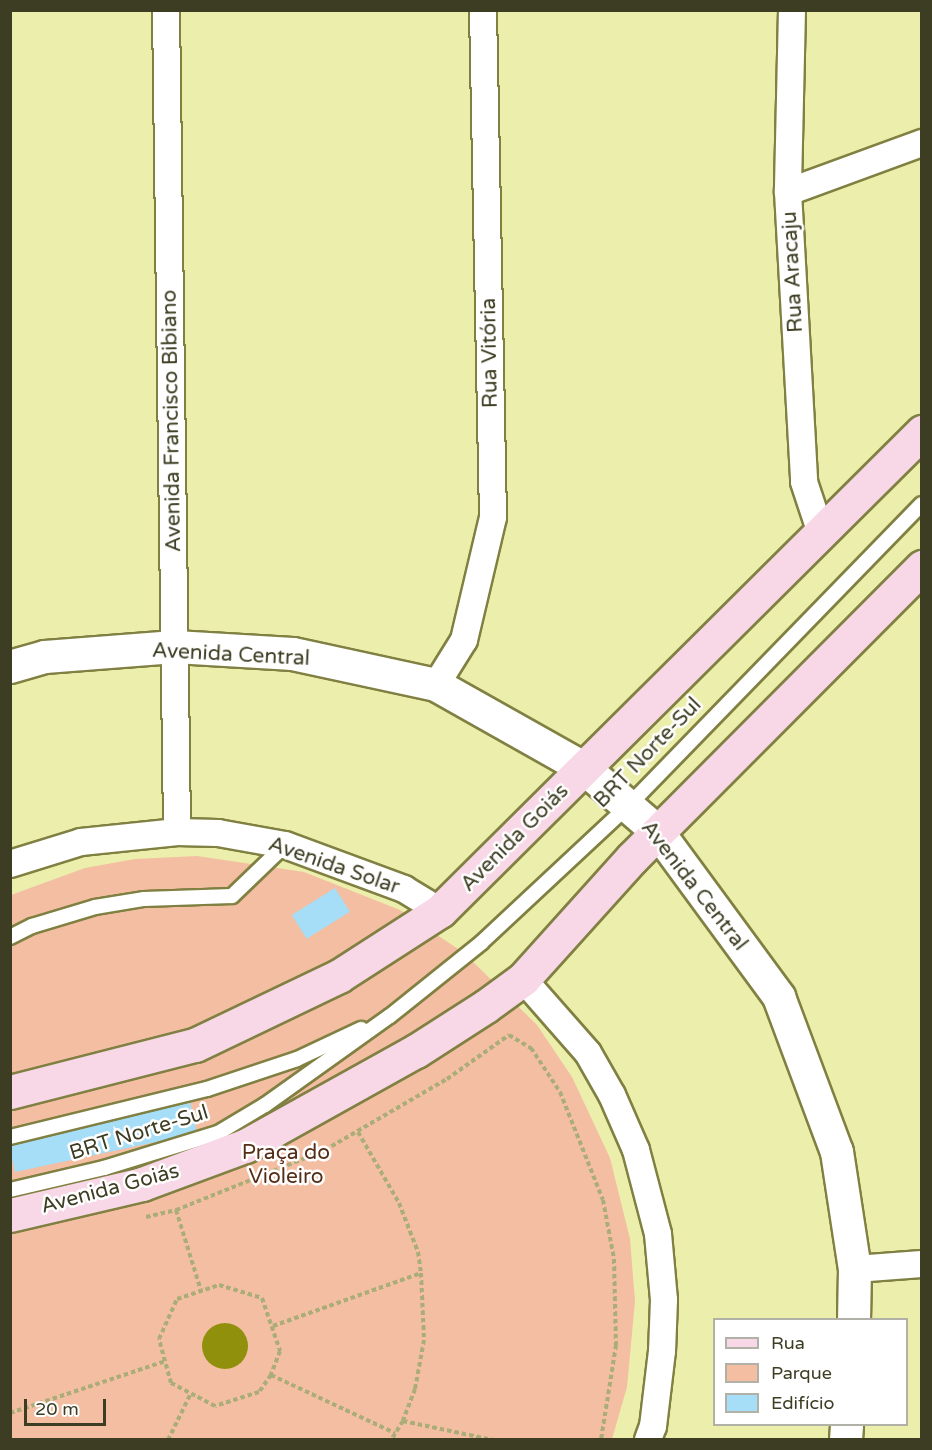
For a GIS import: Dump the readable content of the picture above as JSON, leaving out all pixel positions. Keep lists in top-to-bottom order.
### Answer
{
  "streets": {
    "main road": ["Avenida Goiás"],
    "street": [
      "Rua Aracaju",
      "Rua Vitória",
      "Avenida Francisco Bibiano",
      "Avenida Central",
      "Avenida Solar"
    ],
    "lane": ["BRT Norte-Sul"]
  },
  "crossings": [
    ["Rua Aracaju", "Avenida Goiás"],
    ["Rua Vitória", "Avenida Central"],
    ["Avenida Francisco Bibiano", "Avenida Central"],
    ["Avenida Francisco Bibiano", "Avenida Solar"],
    ["Avenida Central", "BRT Norte-Sul"],
    ["Avenida Central", "Avenida Goiás"],
    ["Avenida Goiás", "Avenida Solar"]
  ],
  "parks": ["Praça do Violeiro"],
  "legend": ["Rua", "Parque", "Edifício"],
  "scale_bar": "20 m"
}
